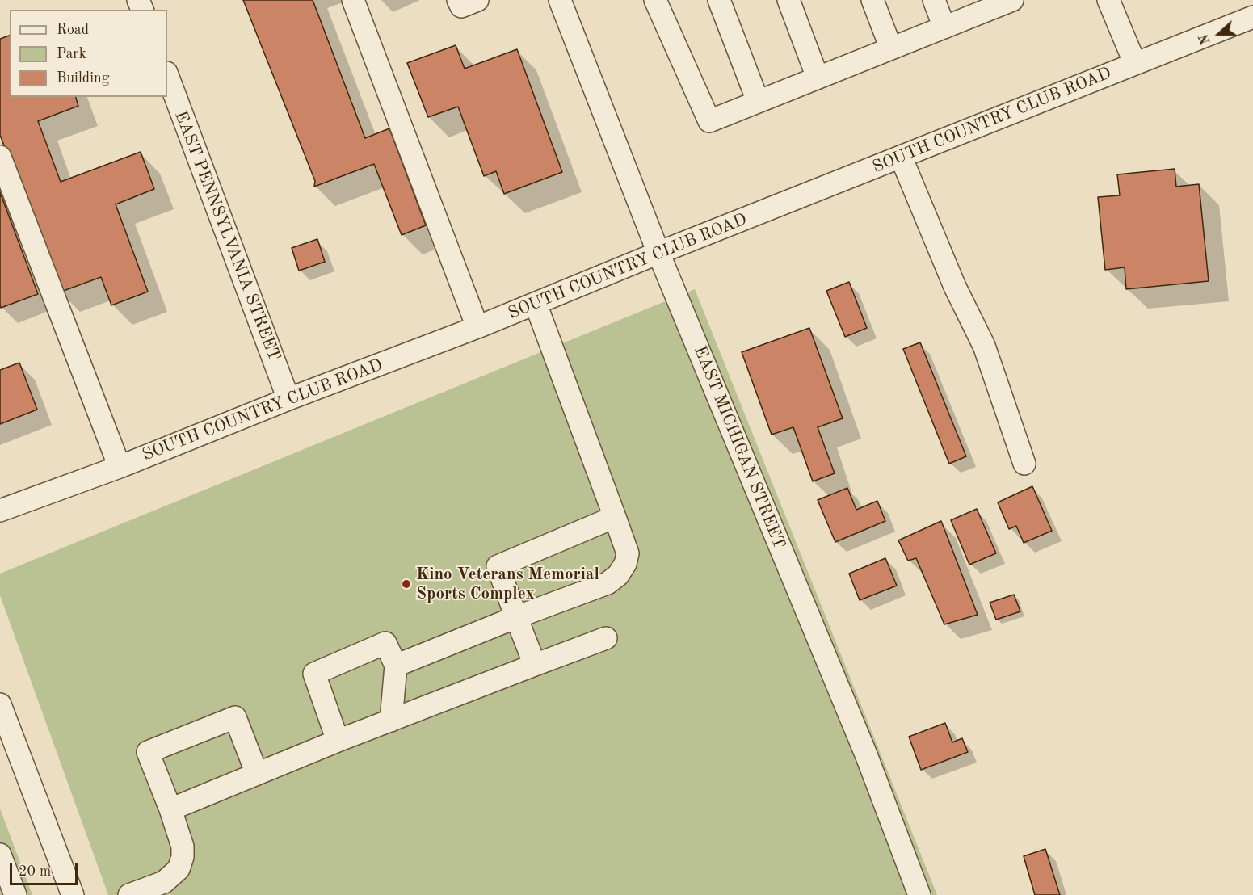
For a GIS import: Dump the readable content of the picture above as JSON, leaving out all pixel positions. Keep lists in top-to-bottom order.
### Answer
{
  "streets": {
    "street": ["SOUTH COUNTRY CLUB ROAD", "EAST PENNSYLVANIA STREET", "EAST MICHIGAN STREET"]
  },
  "crossings": [
    ["SOUTH COUNTRY CLUB ROAD", "EAST PENNSYLVANIA STREET"],
    ["SOUTH COUNTRY CLUB ROAD", "EAST MICHIGAN STREET"]
  ],
  "places": ["Kino Veterans Memorial Sports Complex"],
  "legend": ["Road", "Park", "Building"],
  "scale_bar": "20 m",
  "north": "left"
}
